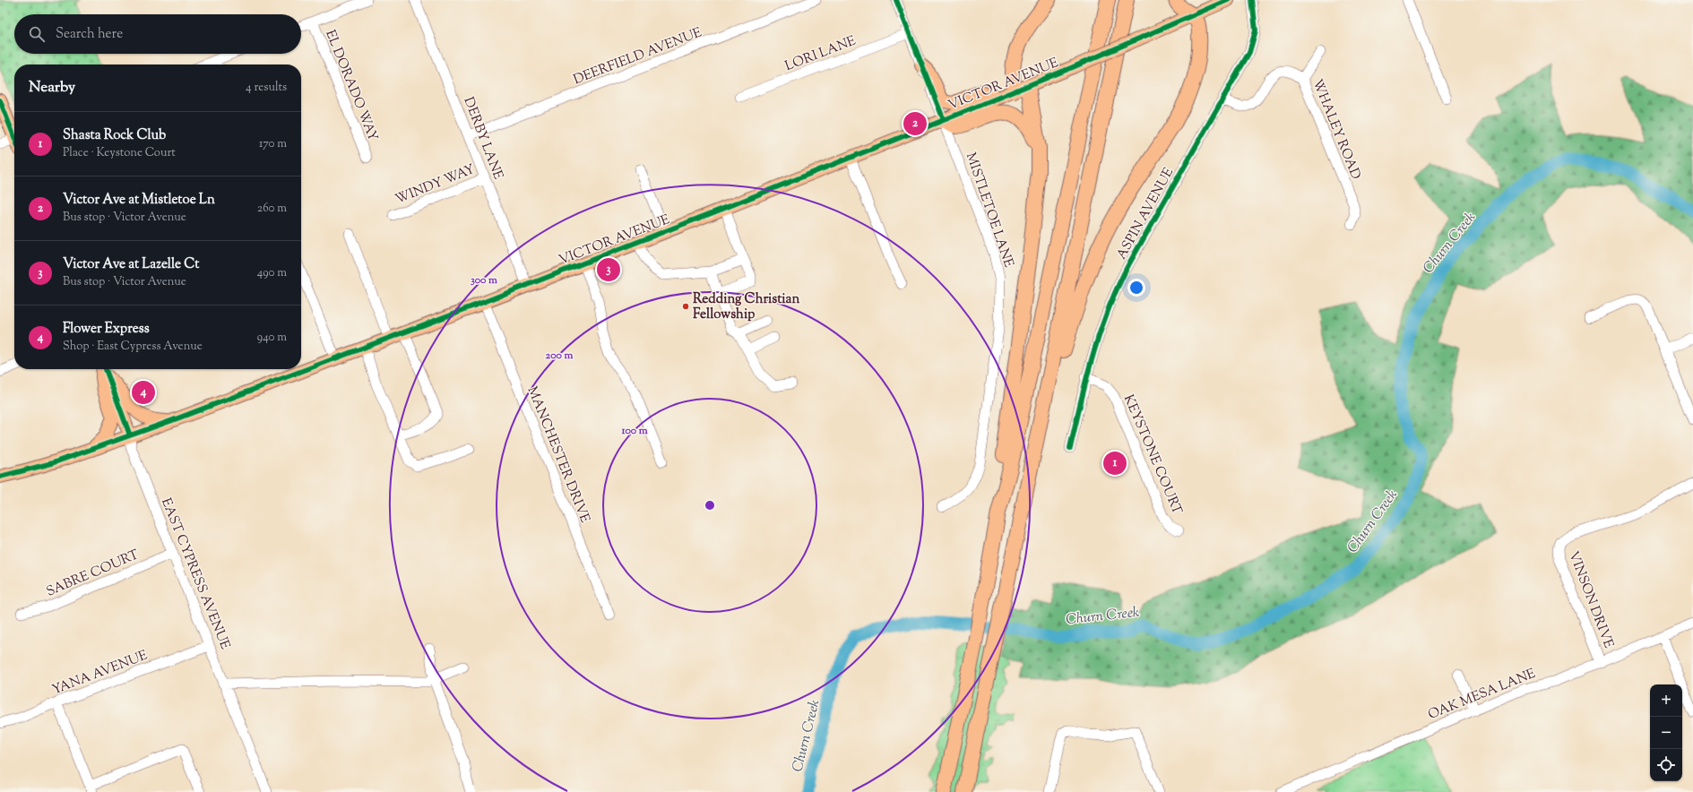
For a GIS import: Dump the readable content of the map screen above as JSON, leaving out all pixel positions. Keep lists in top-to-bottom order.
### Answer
{
  "streets": {
    "main road": ["VICTOR AVENUE", "EAST CYPRESS AVENUE"],
    "street": [
      "LORI LANE",
      "DEERFIELD AVENUE",
      "EL DORADO WAY",
      "WHALEY ROAD",
      "DERBY LANE",
      "WINDY WAY",
      "MISTLETOE LANE",
      "ASPIN AVENUE",
      "MANCHESTER DRIVE",
      "KEYSTONE COURT",
      "SABRE COURT",
      "VINSON DRIVE",
      "YANA AVENUE",
      "OAK MESA LANE"
    ]
  },
  "crossings": [
    ["LORI LANE", "MISTLETOE LANE"],
    ["DEERFIELD AVENUE", "DERBY LANE"],
    ["VICTOR AVENUE", "DERBY LANE"],
    ["VICTOR AVENUE", "MISTLETOE LANE"],
    ["VICTOR AVENUE", "MANCHESTER DRIVE"],
    ["VICTOR AVENUE", "EAST CYPRESS AVENUE"],
    ["WHALEY ROAD", "ASPIN AVENUE"],
    ["DERBY LANE", "WINDY WAY"],
    ["ASPIN AVENUE", "KEYSTONE COURT"],
    ["SABRE COURT", "EAST CYPRESS AVENUE"],
    ["EAST CYPRESS AVENUE", "YANA AVENUE"],
    ["VINSON DRIVE", "OAK MESA LANE"]
  ],
  "water": ["Churn Creek"],
  "places": ["Redding Christian Fellowship"],
  "page": {
    "search": "Search here",
    "heading": ["Nearby", "4 results"],
    "pins": [
      "2",
      "3",
      "4",
      "1"
    ],
    "list": [
      {
        "mark": "1",
        "name": "Shasta Rock Club",
        "note": "Place · Keystone Court",
        "value": "170 m"
      },
      {
        "mark": "2",
        "name": "Victor Ave at Mistletoe Ln",
        "note": "Bus stop · Victor Avenue",
        "value": "260 m"
      },
      {
        "mark": "3",
        "name": "Victor Ave at Lazelle Ct",
        "note": "Bus stop · Victor Avenue",
        "value": "490 m"
      },
      {
        "mark": "4",
        "name": "Flower Express",
        "note": "Shop · East Cypress Avenue",
        "value": "940 m"
      }
    ],
    "map_buttons": ["+", "−"]
  },
  "rings": ["300 m", "200 m", "100 m"]
}
